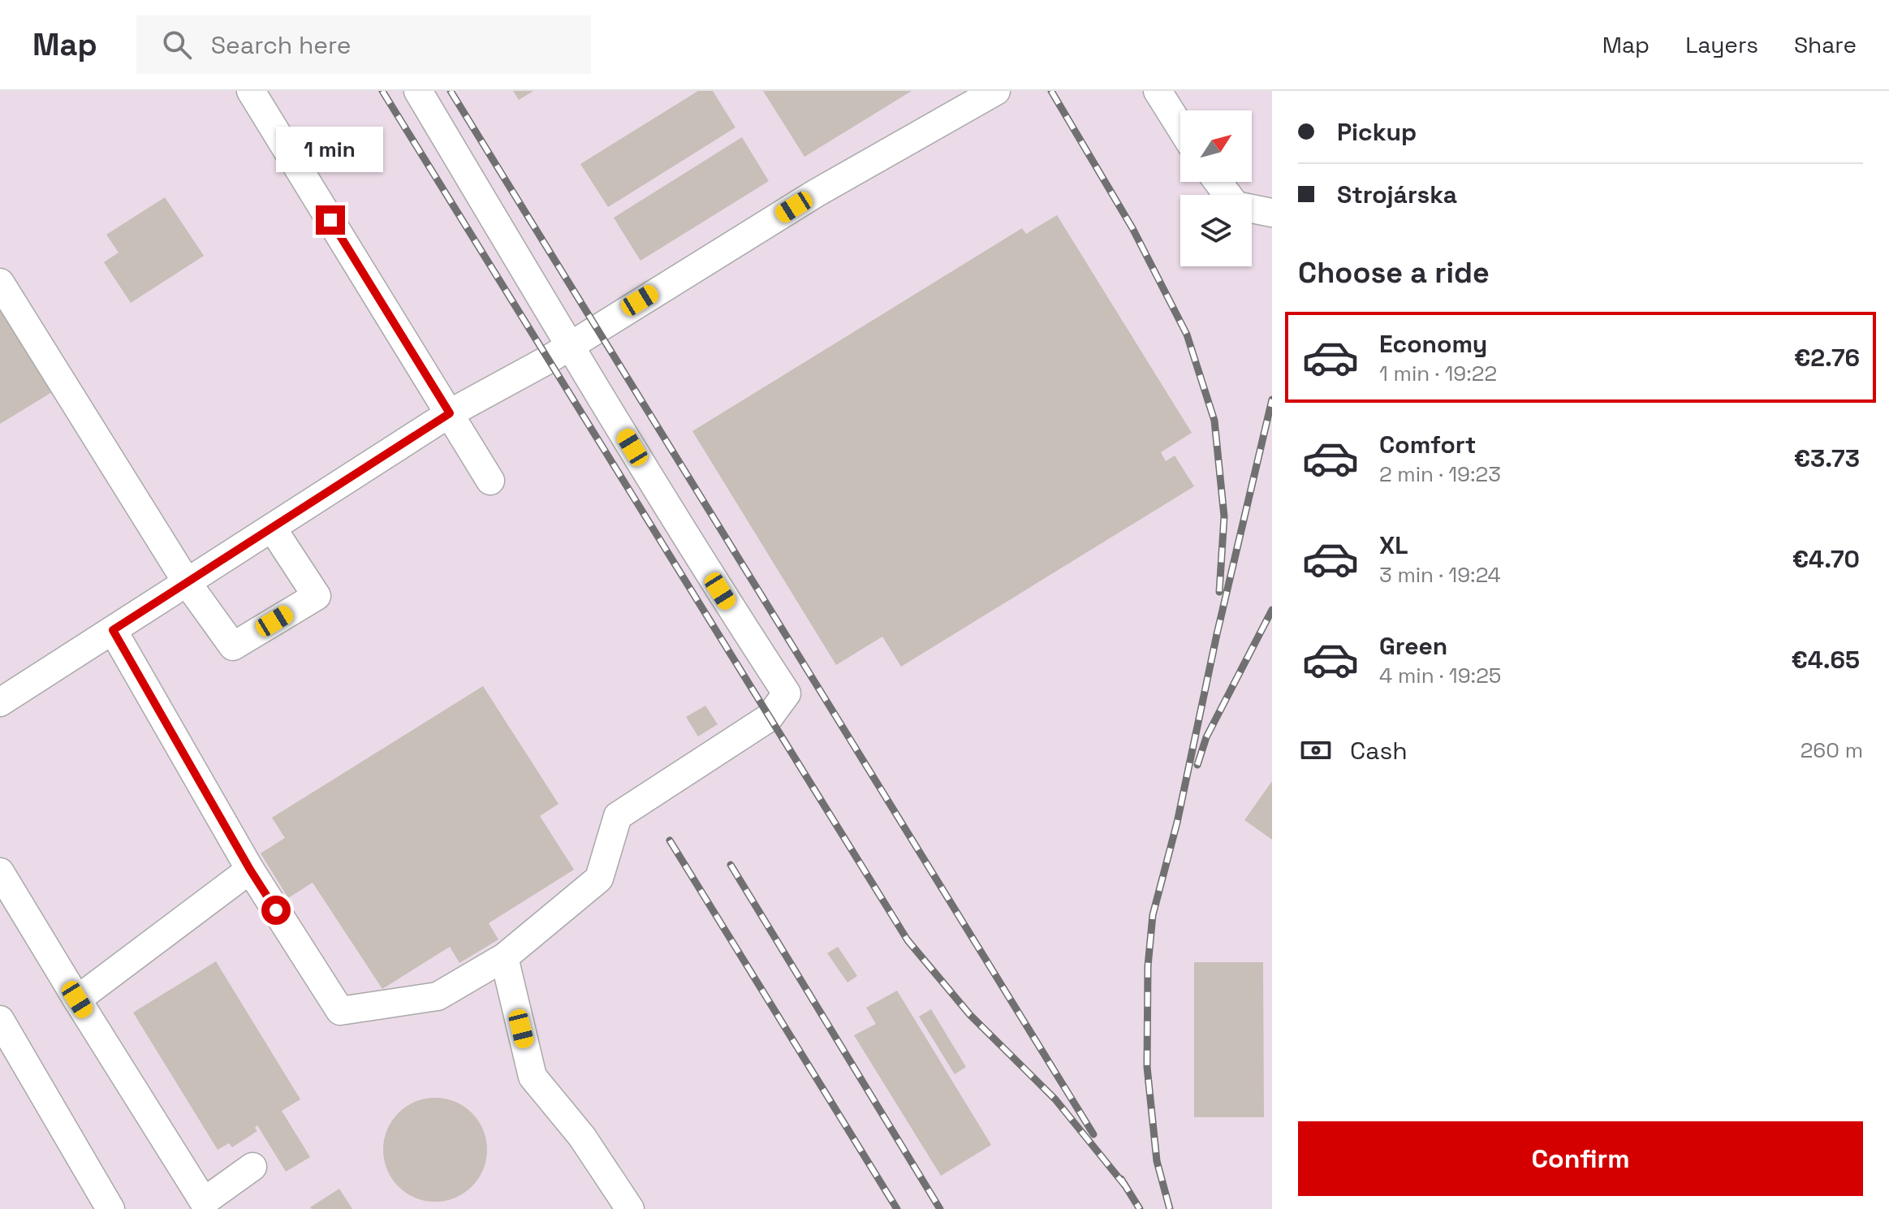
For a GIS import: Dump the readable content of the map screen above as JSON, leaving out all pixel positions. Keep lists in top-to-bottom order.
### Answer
{
  "north": "top right",
  "page": {
    "header": "Map",
    "search": "Search here",
    "nav": ["Map", "Layers", "Share"],
    "banner": ["Pickup", "Strojárska"],
    "bubble": "1 min",
    "heading": "Choose a ride",
    "list": [
      {
        "name": "Economy",
        "note": "1 min · 19:22",
        "value": "€2.76"
      },
      {
        "name": "Comfort",
        "note": "2 min · 19:23",
        "value": "€3.73"
      },
      {
        "name": "XL",
        "note": "3 min · 19:24",
        "value": "€4.70"
      },
      {
        "name": "Green",
        "note": "4 min · 19:25",
        "value": "€4.65"
      }
    ],
    "pay": ["Cash", "260 m"],
    "buttons": "Confirm"
  }
}
